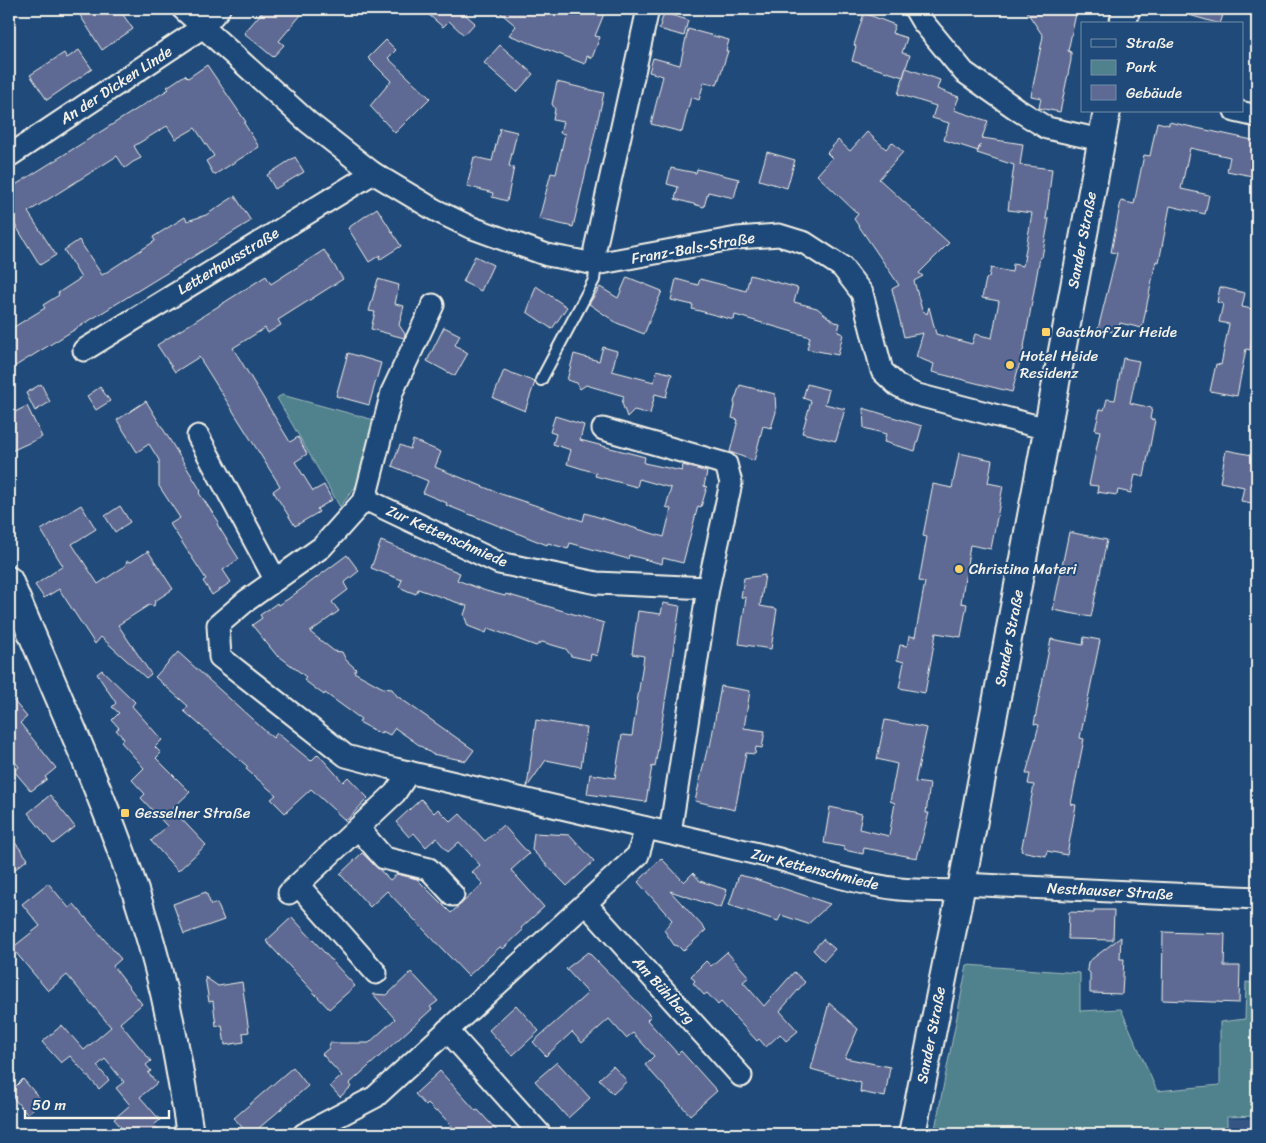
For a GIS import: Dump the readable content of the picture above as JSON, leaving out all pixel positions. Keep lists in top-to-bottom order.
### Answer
{
  "streets": {
    "street": [
      "An der Dicken Linde",
      "Sander Straße",
      "Franz-Bals-Straße",
      "Letterhausstraße",
      "Zur Kettenschmiede",
      "Nesthauser Straße",
      "Am Bühlberg"
    ]
  },
  "crossings": [
    ["Sander Straße", "Franz-Bals-Straße"],
    ["Sander Straße", "Zur Kettenschmiede"],
    ["Sander Straße", "Nesthauser Straße"],
    ["Zur Kettenschmiede", "Nesthauser Straße"]
  ],
  "places": {
    "transit": ["Gasthof Zur Heide", "Gesselner Straße"],
    "other": ["Hotel Heide Residenz", "Christina Materi"]
  },
  "legend": ["Straße", "Park", "Gebäude"],
  "scale_bar": "50 m"
}
